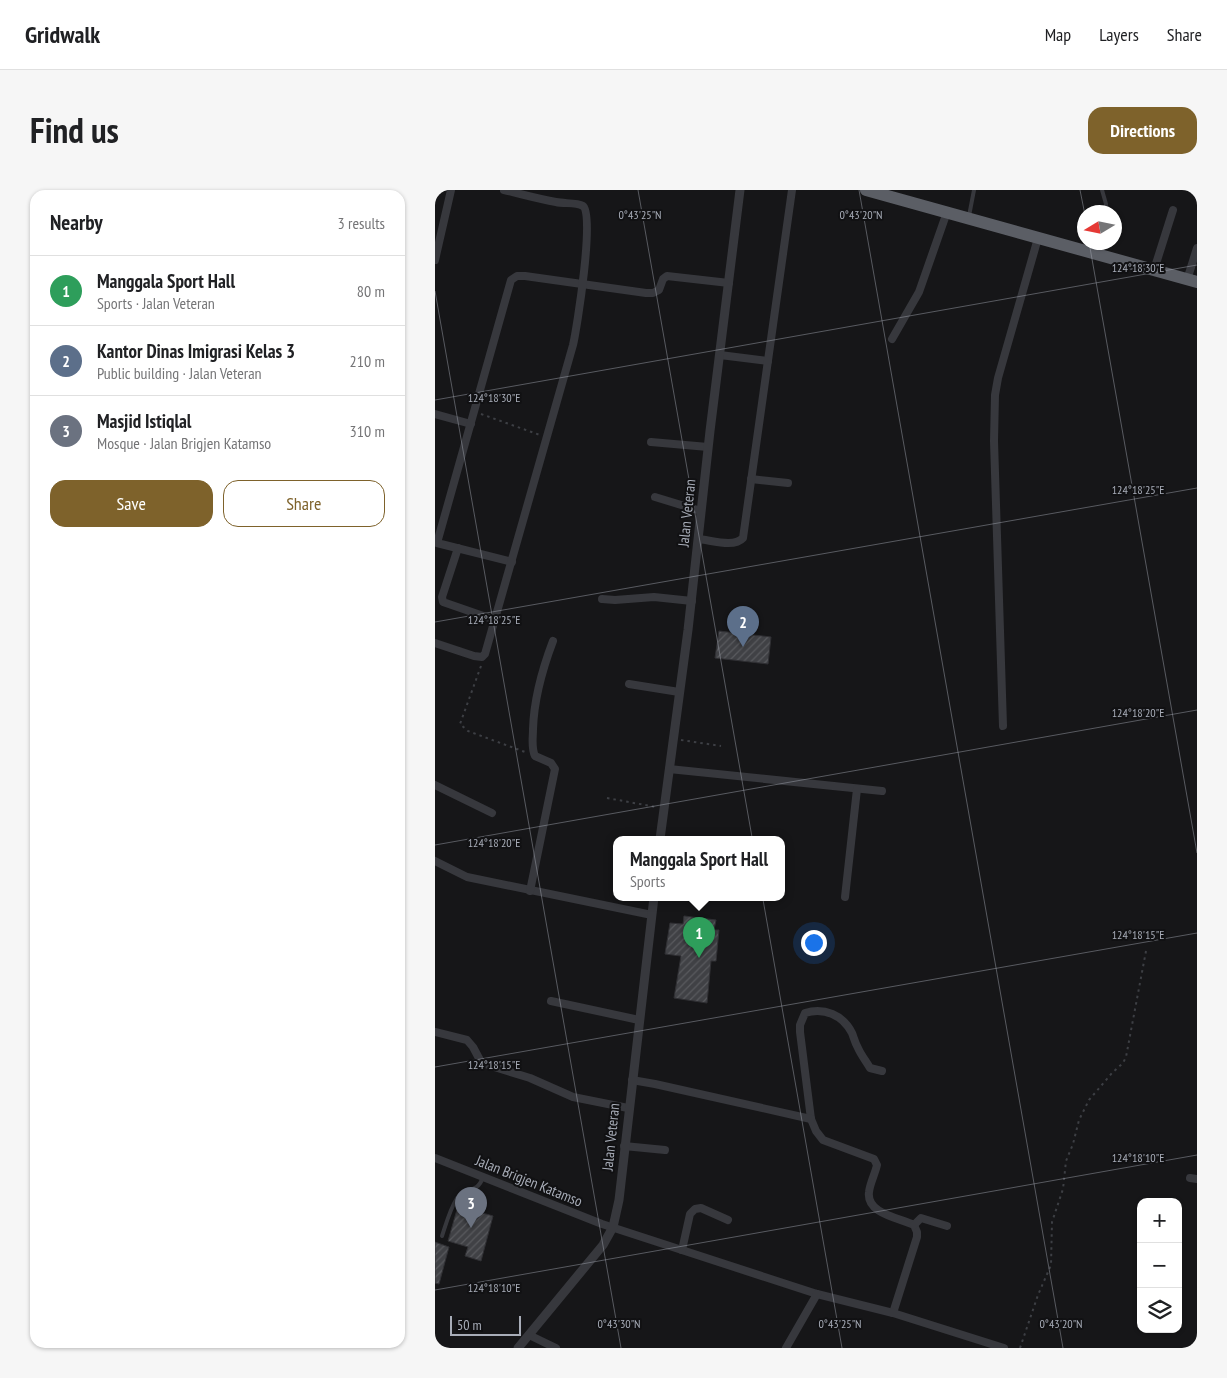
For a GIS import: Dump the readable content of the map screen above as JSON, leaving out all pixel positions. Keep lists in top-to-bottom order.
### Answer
{
  "streets": {
    "street": ["Jalan Veteran", "Jalan Brigjen Katamso"]
  },
  "crossings": [
    ["Jalan Veteran", "Jalan Brigjen Katamso"]
  ],
  "scale_bar": "50 m",
  "north": "left",
  "page": {
    "header": "Gridwalk",
    "nav": ["Map", "Layers", "Share"],
    "title": "Find us",
    "buttons": [
      "Directions",
      ["Save", "Share"]
    ],
    "heading": ["Nearby", "3 results"],
    "list": [
      {
        "mark": "1",
        "name": "Manggala Sport Hall",
        "note": "Sports · Jalan Veteran",
        "value": "80 m"
      },
      {
        "mark": "2",
        "name": "Kantor Dinas Imigrasi Kelas 3",
        "note": "Public building · Jalan Veteran",
        "value": "210 m"
      },
      {
        "mark": "3",
        "name": "Masjid Istiqlal",
        "note": "Mosque · Jalan Brigjen Katamso",
        "value": "310 m"
      }
    ],
    "pins": ["2", "1", "3"],
    "popup": ["Manggala Sport Hall", "Sports"],
    "map_buttons": ["+", "−"],
    "scale": "50 m"
  },
  "coordinates": [
    "0°43'25\"N",
    "0°43'20\"N",
    "124°18'30\"E",
    "124°18'25\"E",
    "124°18'20\"E",
    "124°18'15\"E",
    "124°18'10\"E",
    "0°43'30\"N"
  ]
}
